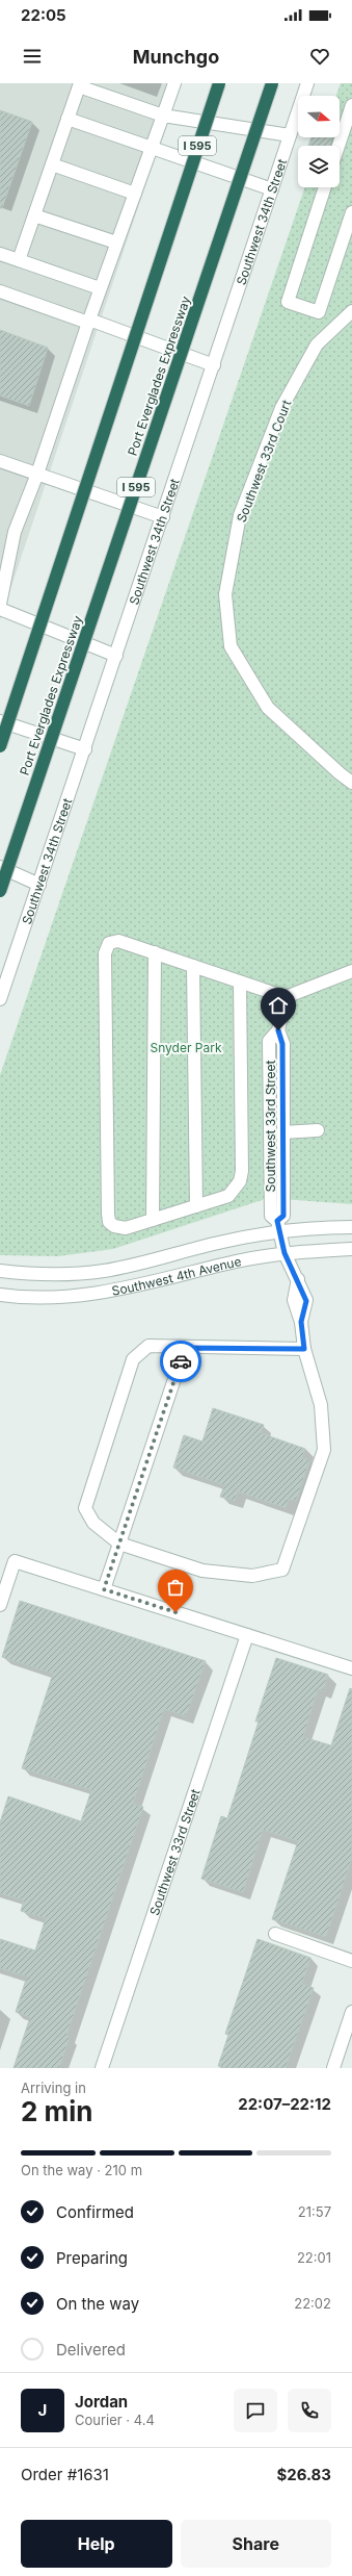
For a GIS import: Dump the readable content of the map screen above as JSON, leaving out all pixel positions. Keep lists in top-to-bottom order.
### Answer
{
  "streets": {
    "highway": ["I 595", "Port Everglades Expressway"],
    "street": [
      "Southwest 34th Street",
      "Southwest 33rd Court",
      "Southwest 33rd Street",
      "Southwest 4th Avenue"
    ]
  },
  "crossings": [
    ["Southwest 33rd Street", "Southwest 4th Avenue"]
  ],
  "parks": ["Snyder Park"],
  "north": "right",
  "page": {
    "status": "22:05",
    "header": "Munchgo",
    "heading": ["2 min", "Arriving in", "22:07–22:12"],
    "panel": [
      "Jordan",
      "Courier · 4.4",
      "Order #1631",
      "$26.83"
    ],
    "bar": "On the way · 210 m",
    "list": [
      ["Confirmed", "21:57"],
      ["Preparing", "22:01"],
      ["On the way", "22:02"],
      "Delivered"
    ],
    "round": "J",
    "buttons": ["Help", "Share"]
  }
}
